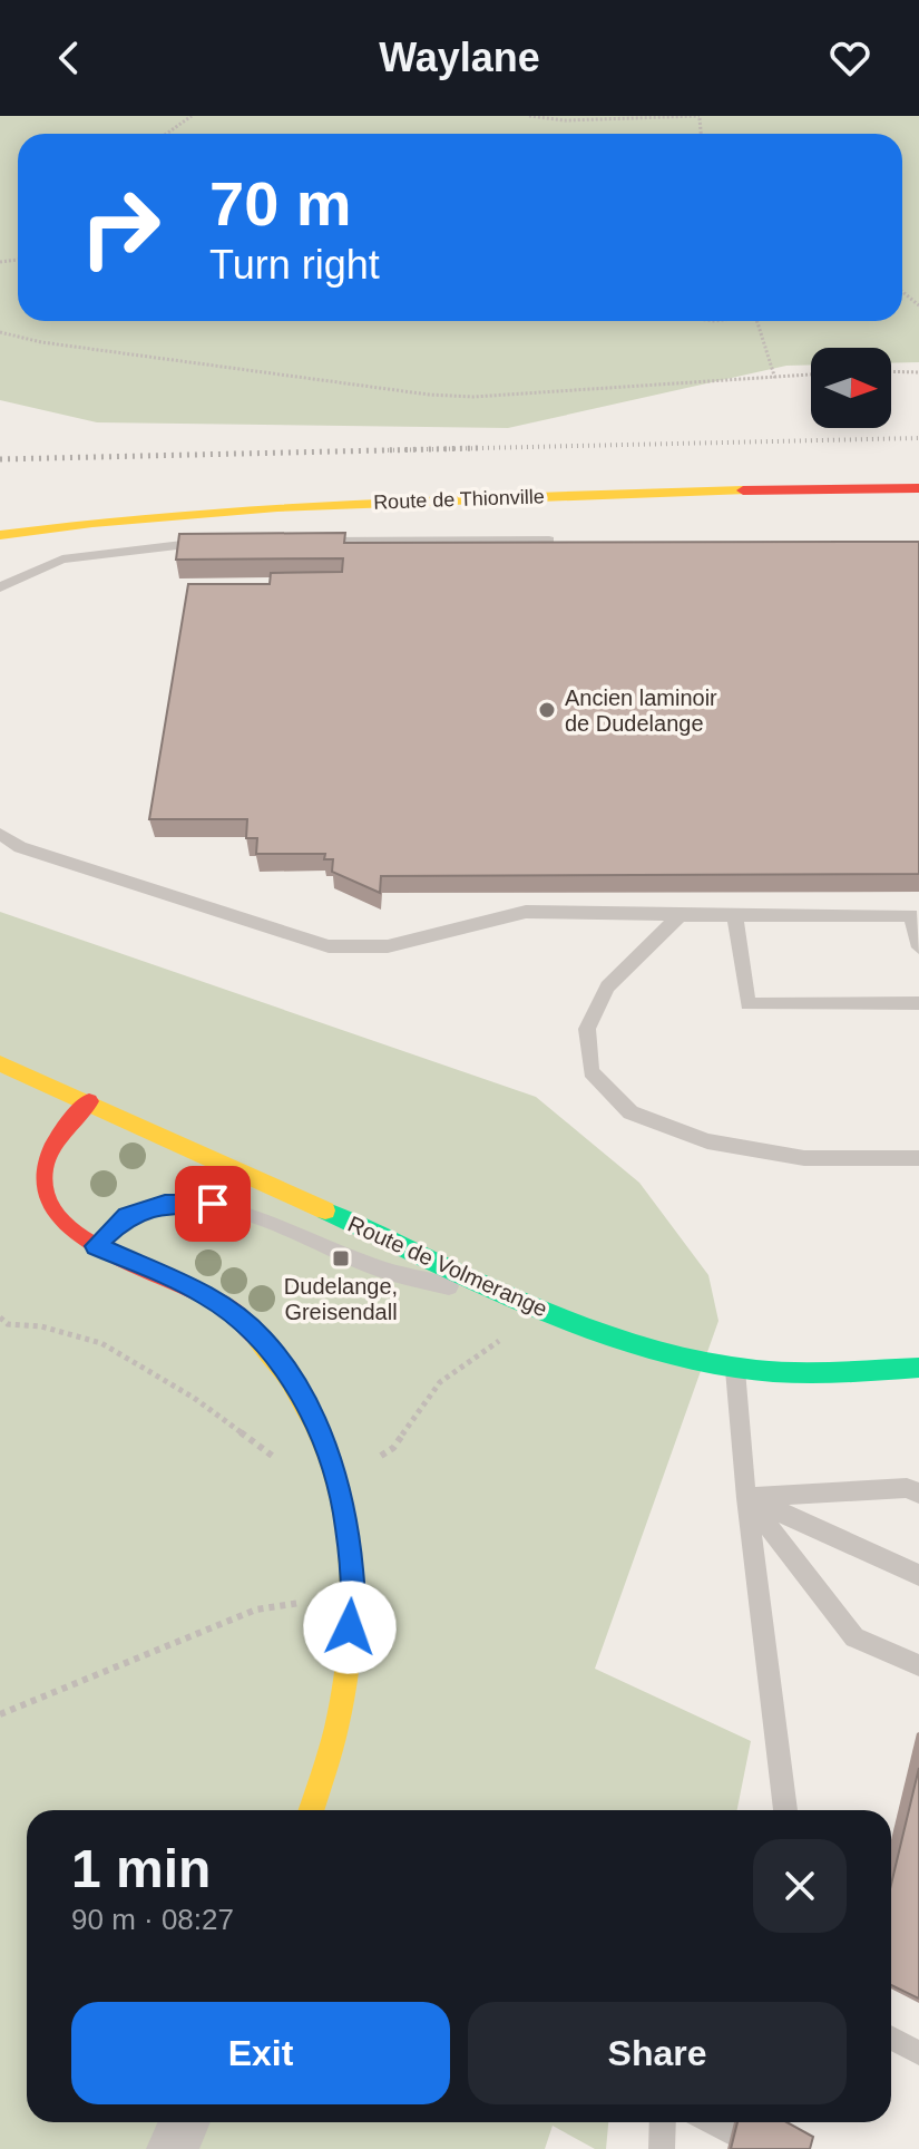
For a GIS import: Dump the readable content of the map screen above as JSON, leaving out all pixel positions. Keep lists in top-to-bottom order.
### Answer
{
  "streets": {
    "main road": ["Route de Thionville", "Route de Volmerange"]
  },
  "places": {
    "other": ["Ancien laminoir de Dudelange"],
    "transit": ["Dudelange, Greisendall"]
  },
  "north": "right",
  "page": {
    "header": "Waylane",
    "turn": ["70 m", "Turn right"],
    "heading": ["1 min", "90 m · 08:27"],
    "buttons": ["Exit", "Share"]
  }
}
